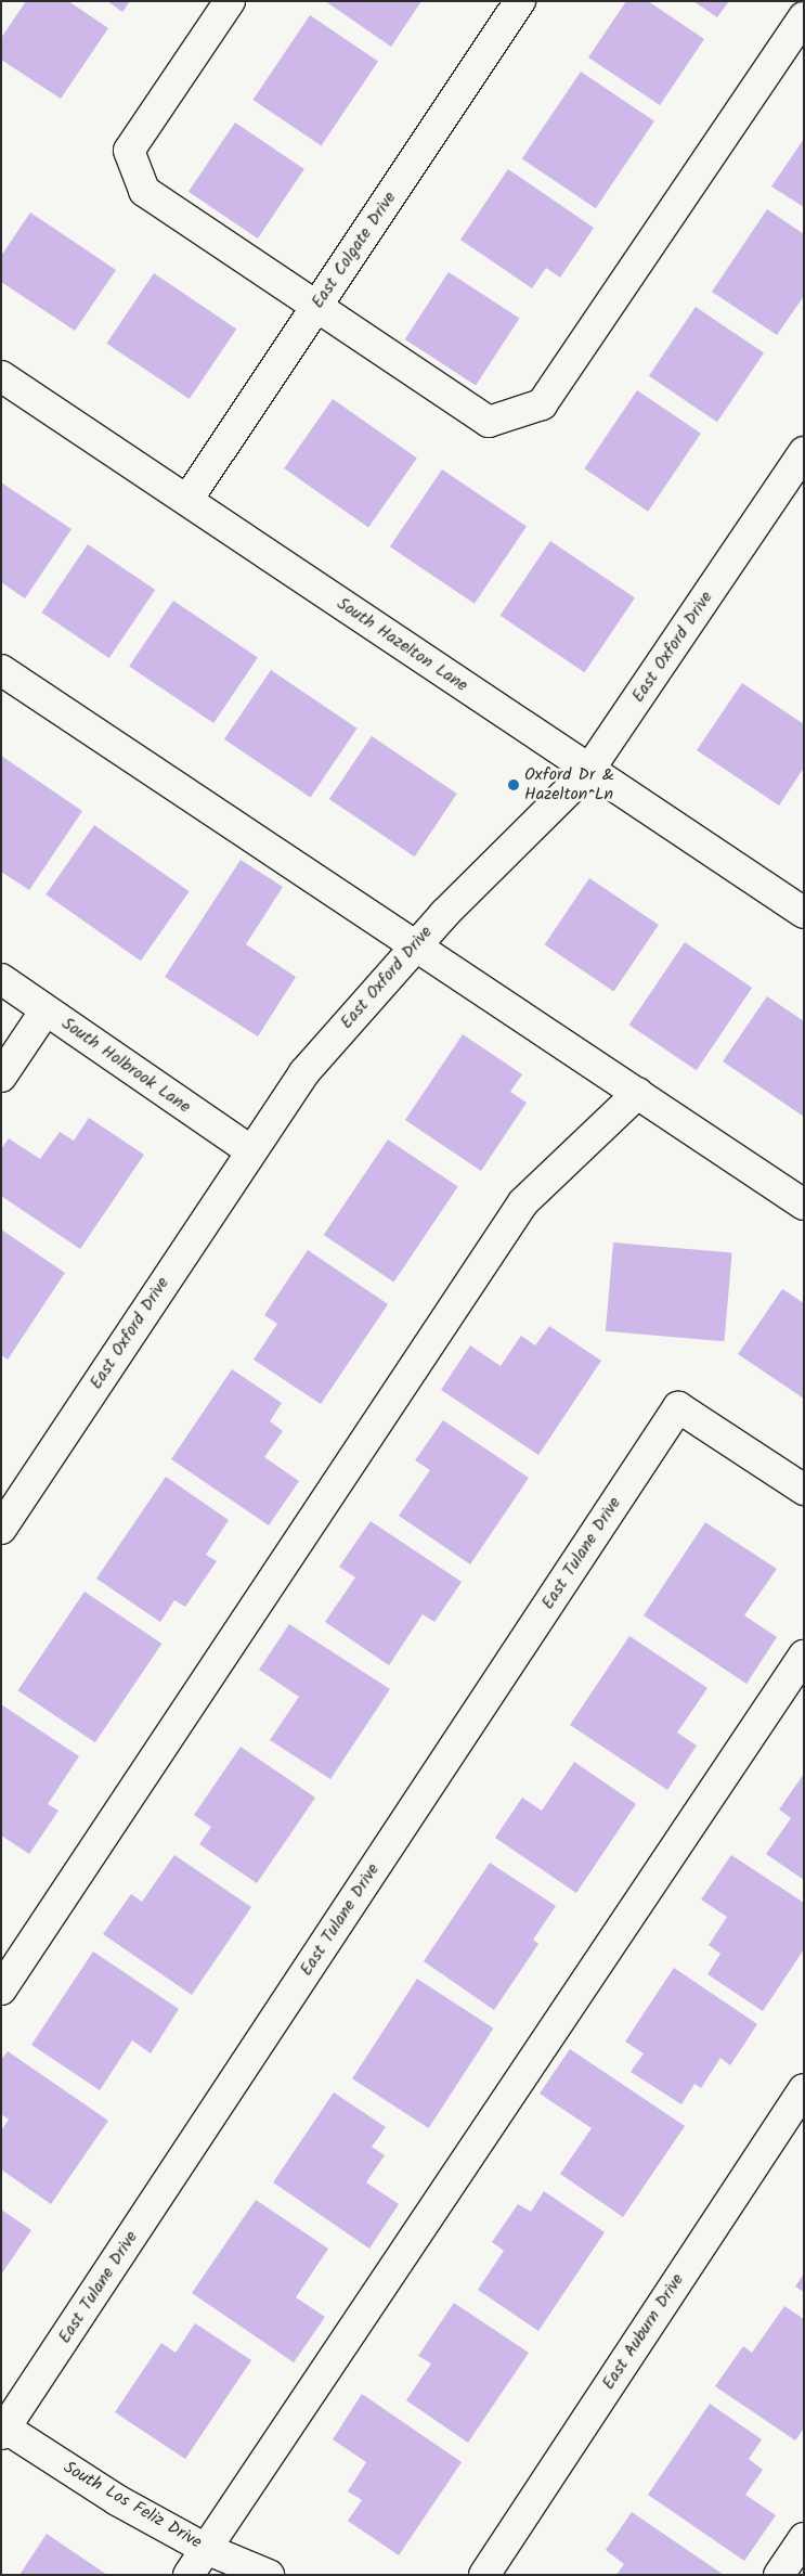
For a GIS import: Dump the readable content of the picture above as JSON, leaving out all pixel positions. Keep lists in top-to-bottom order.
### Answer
{
  "streets": {
    "street": [
      "East Colgate Drive",
      "South Hazelton Lane",
      "East Oxford Drive",
      "South Holbrook Lane",
      "East Tulane Drive",
      "East Auburn Drive",
      "South Los Feliz Drive"
    ]
  },
  "crossings": [
    ["East Colgate Drive", "South Hazelton Lane"],
    ["South Hazelton Lane", "East Oxford Drive"],
    ["East Oxford Drive", "South Holbrook Lane"],
    ["East Tulane Drive", "South Los Feliz Drive"]
  ],
  "places": ["Oxford Dr & Hazelton Ln"]
}
